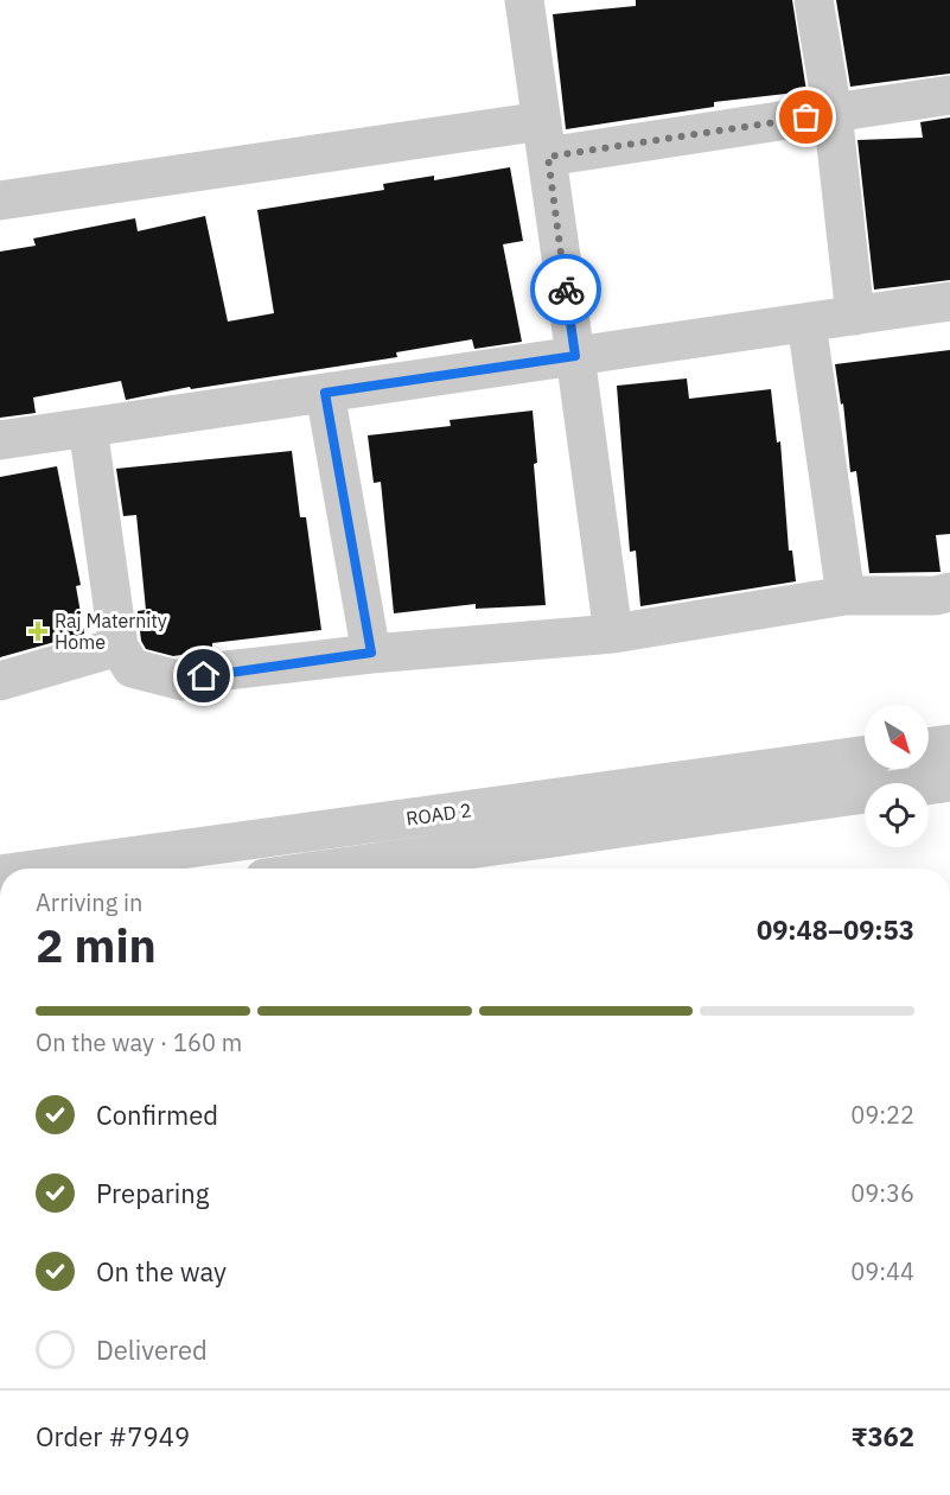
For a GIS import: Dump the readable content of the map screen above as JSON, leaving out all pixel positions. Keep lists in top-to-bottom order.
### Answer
{
  "streets": {
    "street": ["ROAD 2"]
  },
  "places": {
    "health": ["Raj Maternity Home"]
  },
  "north": "bottom right",
  "page": {
    "heading": ["2 min", "Arriving in", "09:48–09:53"],
    "panel": ["Order #7949", "₹362"],
    "bar": "On the way · 160 m",
    "list": [
      ["Confirmed", "09:22"],
      ["Preparing", "09:36"],
      ["On the way", "09:44"],
      "Delivered"
    ]
  }
}
